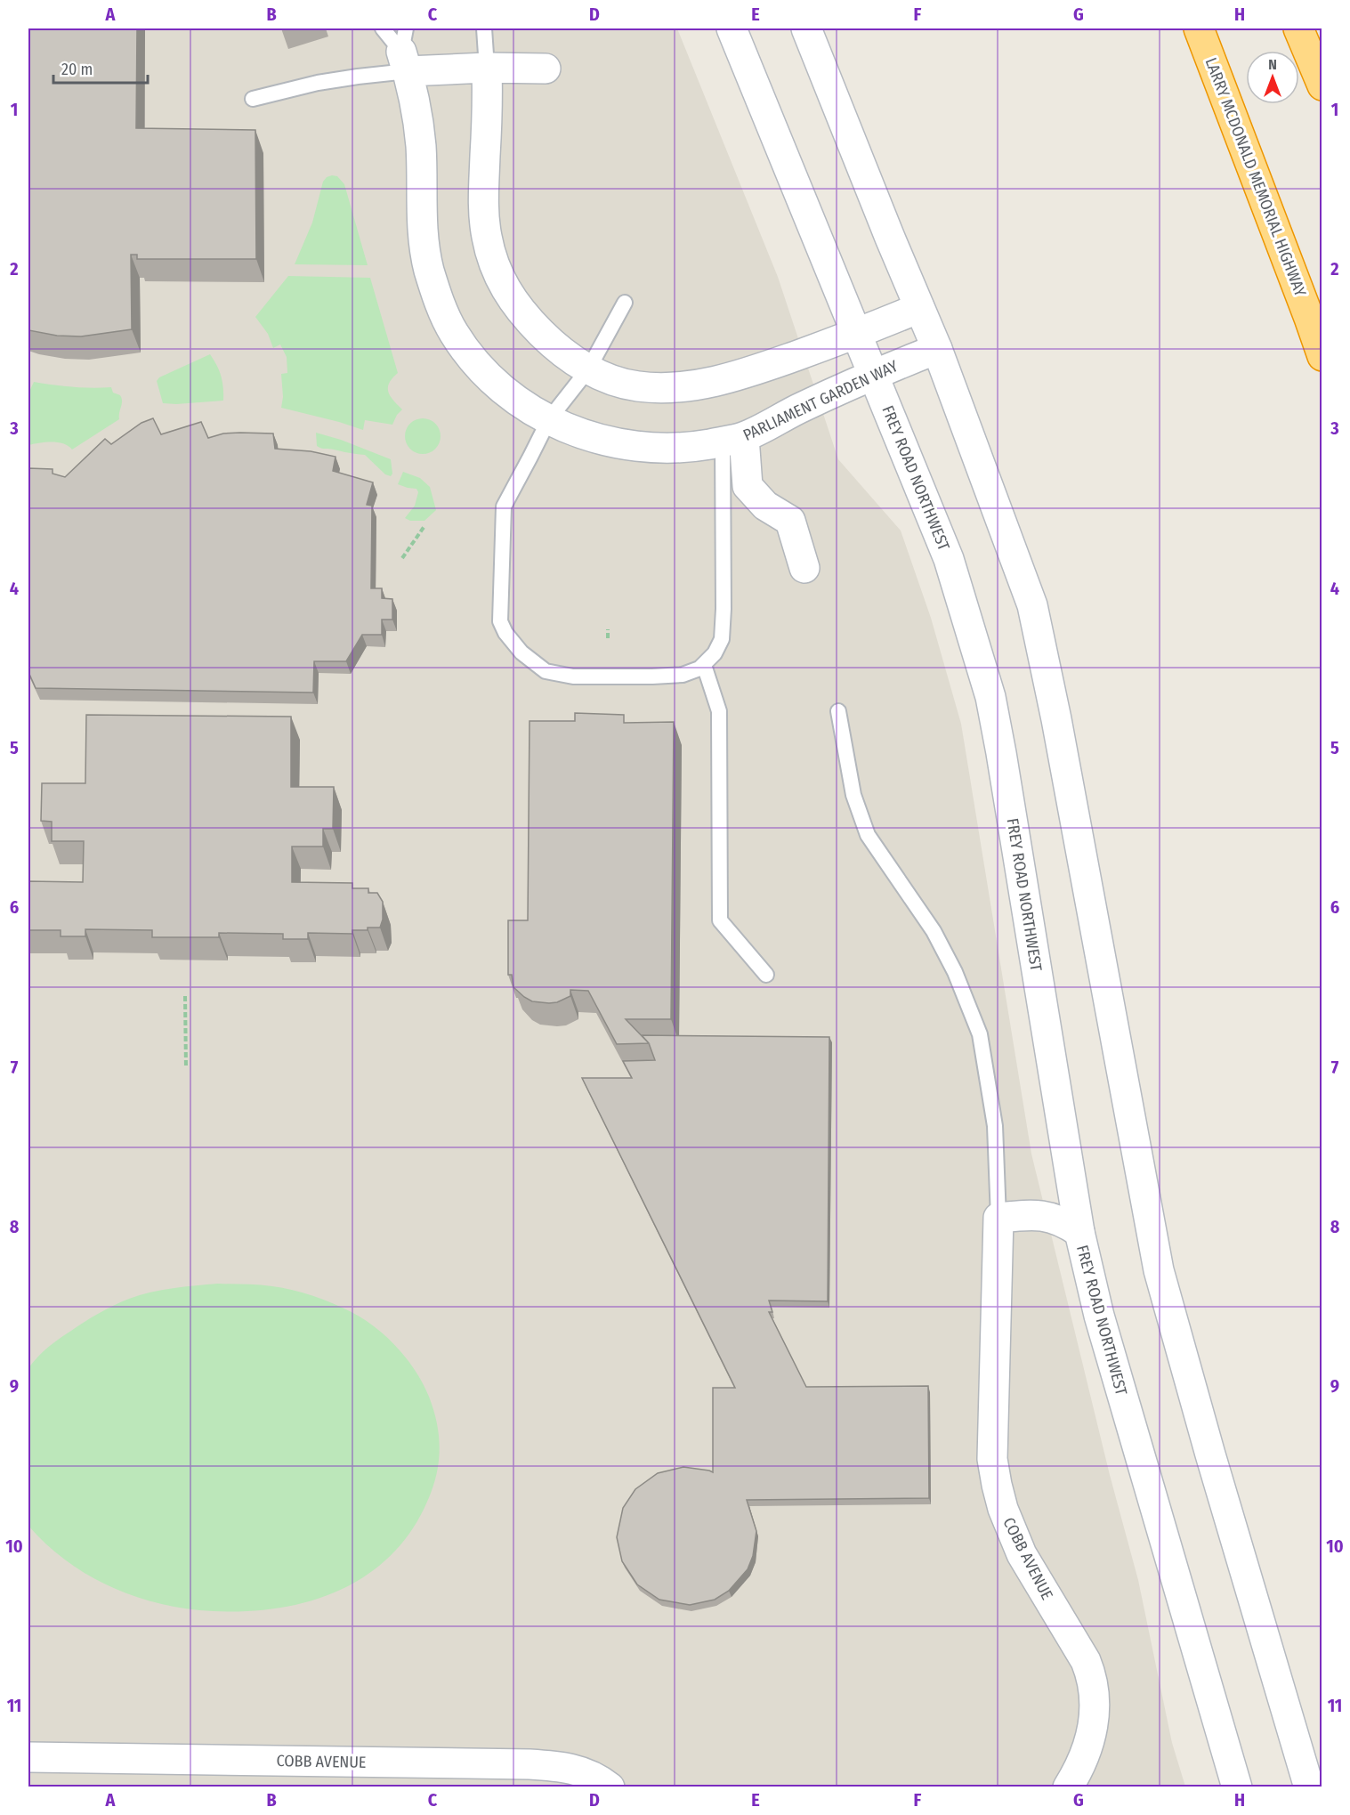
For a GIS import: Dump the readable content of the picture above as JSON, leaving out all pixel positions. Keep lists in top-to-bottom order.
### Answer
{
  "streets": {
    "highway": ["LARRY MCDONALD MEMORIAL HIGHWAY"],
    "main road": ["PARLIAMENT GARDEN WAY", "FREY ROAD NORTHWEST", "COBB AVENUE"]
  },
  "crossings": [
    ["PARLIAMENT GARDEN WAY", "FREY ROAD NORTHWEST"]
  ],
  "scale_bar": "20 m",
  "north": "top",
  "grid": {
    "columns": [
      "A",
      "B",
      "C",
      "D",
      "E",
      "F",
      "G",
      "H"
    ],
    "rows": [
      "1",
      "2",
      "3",
      "4",
      "5",
      "6",
      "7",
      "8",
      "9",
      "10",
      "11"
    ]
  }
}
